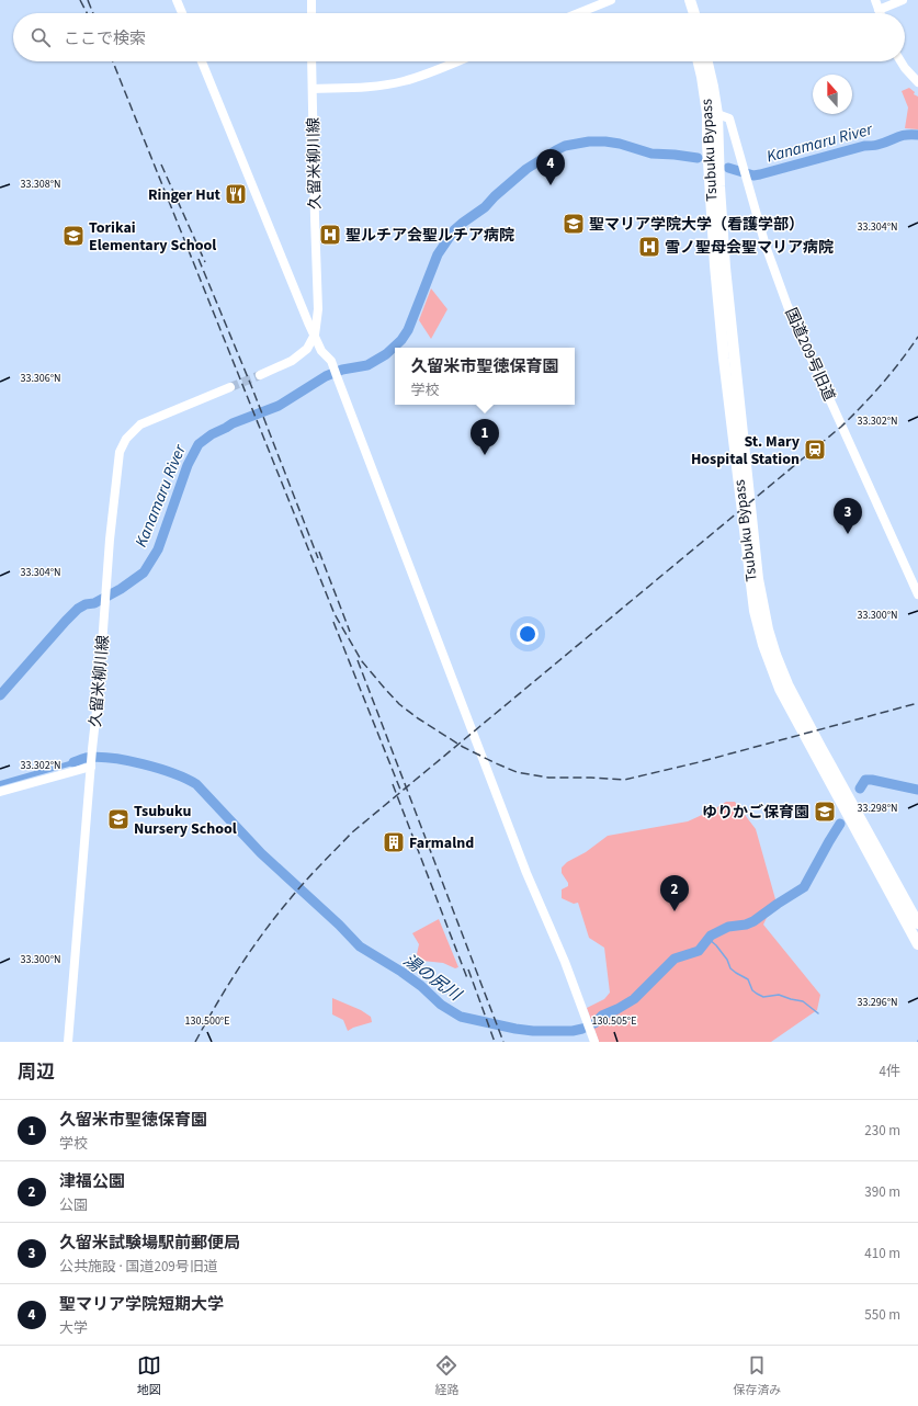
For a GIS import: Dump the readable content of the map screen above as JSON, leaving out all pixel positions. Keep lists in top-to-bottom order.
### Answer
{
  "streets": {
    "highway": ["Tsubuku Bypass"],
    "street": ["久留米柳川線", "国道209号旧道"]
  },
  "crossings": [
    ["Tsubuku Bypass", "国道209号旧道"]
  ],
  "water": ["Kanamaru River", "湯の尻川"],
  "places": {
    "restaurant": ["Ringer Hut"],
    "school or university": [
      "聖マリア学院大学（看護学部）",
      "Torikai Elementary School",
      "ゆりかご保育園",
      "Tsubuku Nursery School"
    ],
    "hospital": ["聖ルチア会聖ルチア病院", "雪ノ聖母会聖マリア病院"],
    "station": ["St. Mary Hospital Station"],
    "building": ["Farmalnd"]
  },
  "north": "top",
  "page": {
    "search": "ここで検索",
    "pins": [
      "4",
      "1",
      "3",
      "2"
    ],
    "popup": ["久留米市聖徳保育園", "学校"],
    "heading": ["周辺", "4件"],
    "list": [
      {
        "mark": "1",
        "name": "久留米市聖徳保育園",
        "note": "学校",
        "value": "230 m"
      },
      {
        "mark": "2",
        "name": "津福公園",
        "note": "公園",
        "value": "390 m"
      },
      {
        "mark": "3",
        "name": "久留米試験場駅前郵便局",
        "note": "公共施設 · 国道209号旧道",
        "value": "410 m"
      },
      {
        "mark": "4",
        "name": "聖マリア学院短期大学",
        "note": "大学",
        "value": "550 m"
      }
    ],
    "nav": ["地図", "経路", "保存済み"]
  },
  "coordinates": [
    "33.308°N",
    "33.304°N",
    "33.306°N",
    "33.302°N",
    "33.300°N",
    "33.298°N",
    "33.296°N",
    "130.500°E",
    "130.505°E"
  ]
}
